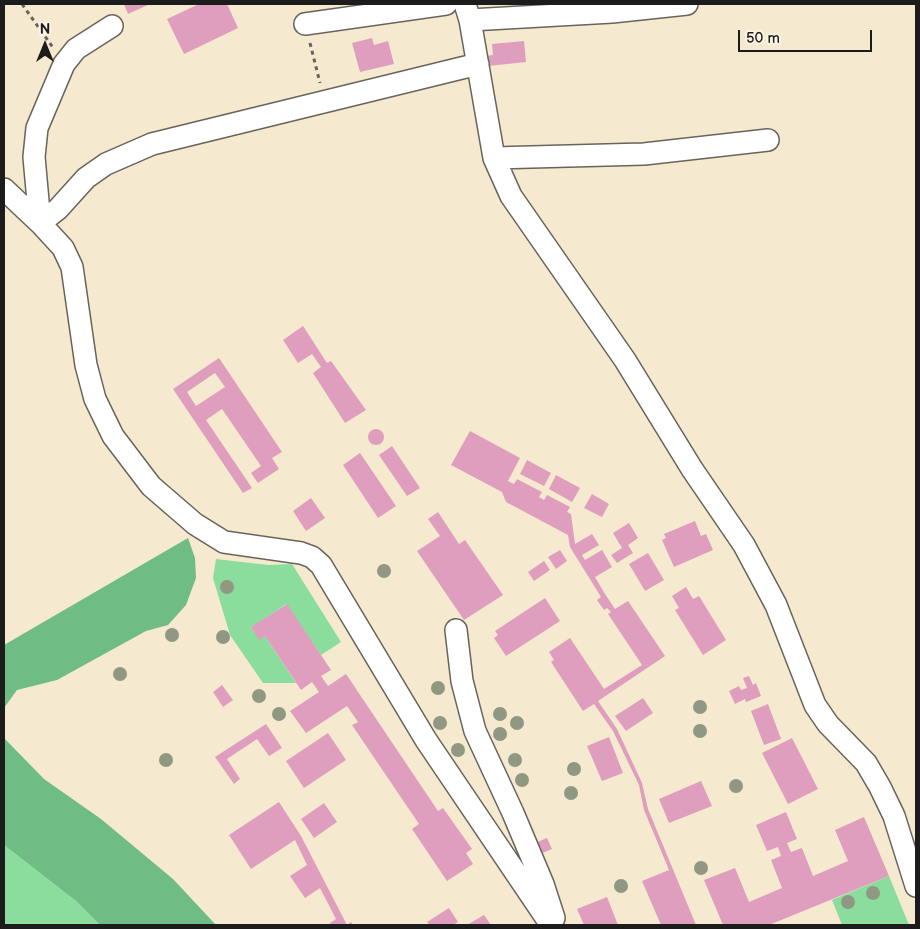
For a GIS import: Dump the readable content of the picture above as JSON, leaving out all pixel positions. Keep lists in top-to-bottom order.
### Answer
{
  "scale_bar": "50 m",
  "north": "top"
}
